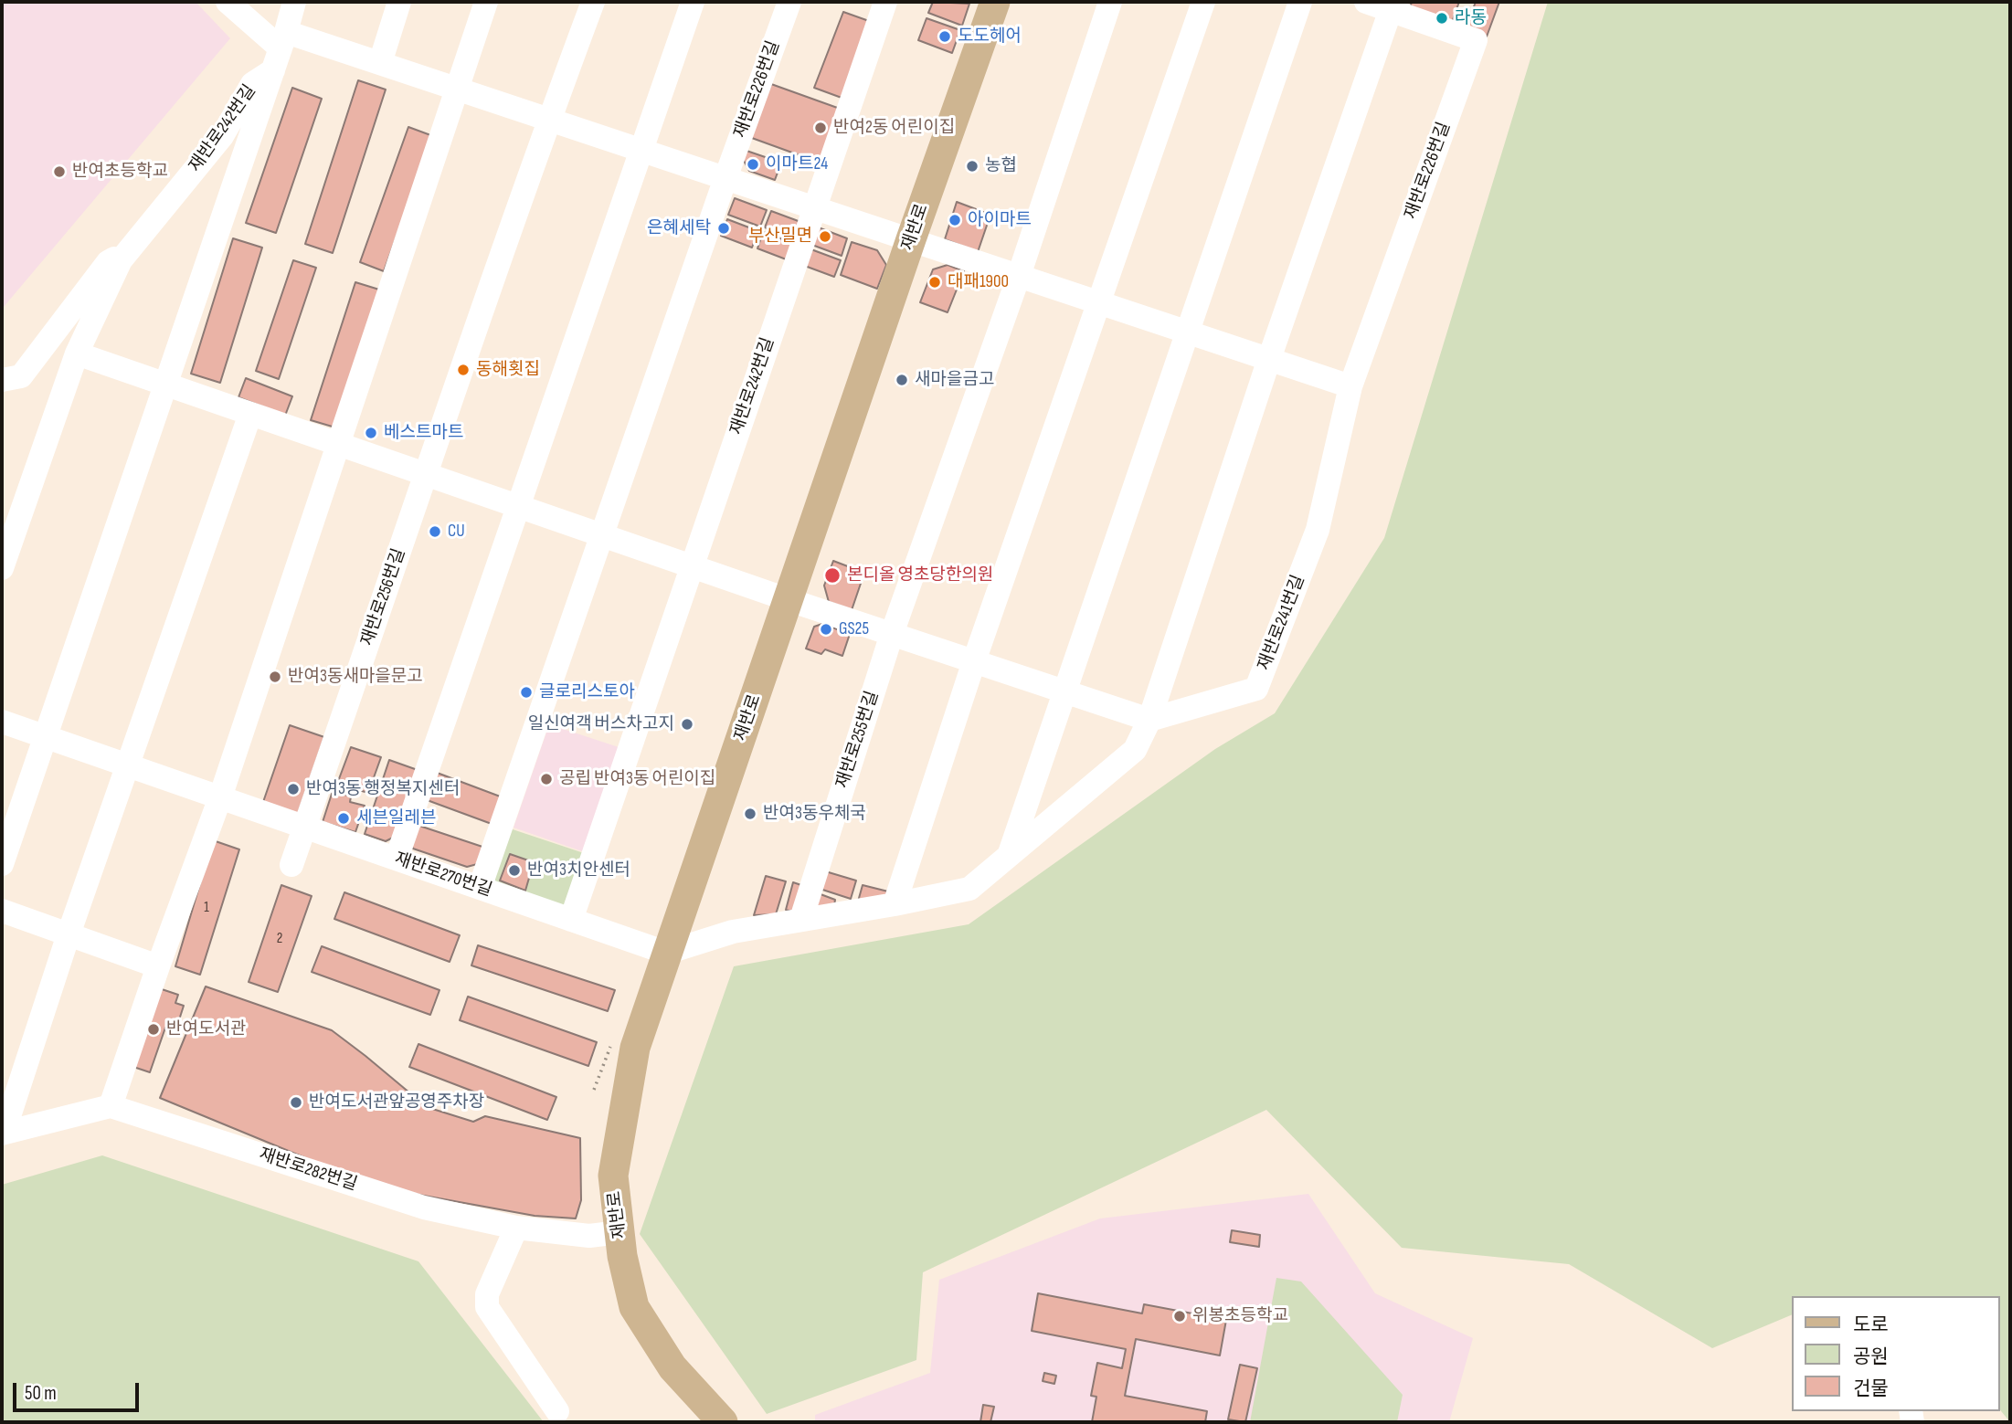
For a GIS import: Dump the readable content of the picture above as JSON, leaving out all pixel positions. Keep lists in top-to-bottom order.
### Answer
{
  "streets": {
    "main road": ["재반로"],
    "street": [
      "재반로226번길",
      "재반로242번길",
      "재반로256번길",
      "재반로241번길",
      "재반로255번길",
      "재반로270번길",
      "재반로282번길"
    ]
  },
  "crossings": [
    ["재반로226번길", "재반로241번길"],
    ["재반로", "재반로270번길"],
    ["재반로", "재반로282번길"],
    ["재반로256번길", "재반로270번길"]
  ],
  "places": [
    "라동",
    "도도헤어",
    "반여2동 어린이집",
    "이마트24",
    "농협",
    "반여초등학교",
    "아이마트",
    "은혜세탁",
    "부산밀면",
    "대패1900",
    "동해횟집",
    "새마을금고",
    "베스트마트",
    "CU",
    "본디올 영초당한의원",
    "GS25",
    "반여3동새마을문고",
    "글로리스토아",
    "일신여객 버스차고지",
    "공립 반여3동 어린이집",
    "반여3동 행정복지센터",
    "반여3동우체국",
    "세븐일레븐",
    "반여3치안센터",
    "반여도서관",
    "반여도서관앞공영주차장",
    "위봉초등학교"
  ],
  "house_numbers": ["1", "2"],
  "legend": ["도로", "공원", "건물"],
  "scale_bar": "50 m"
}
